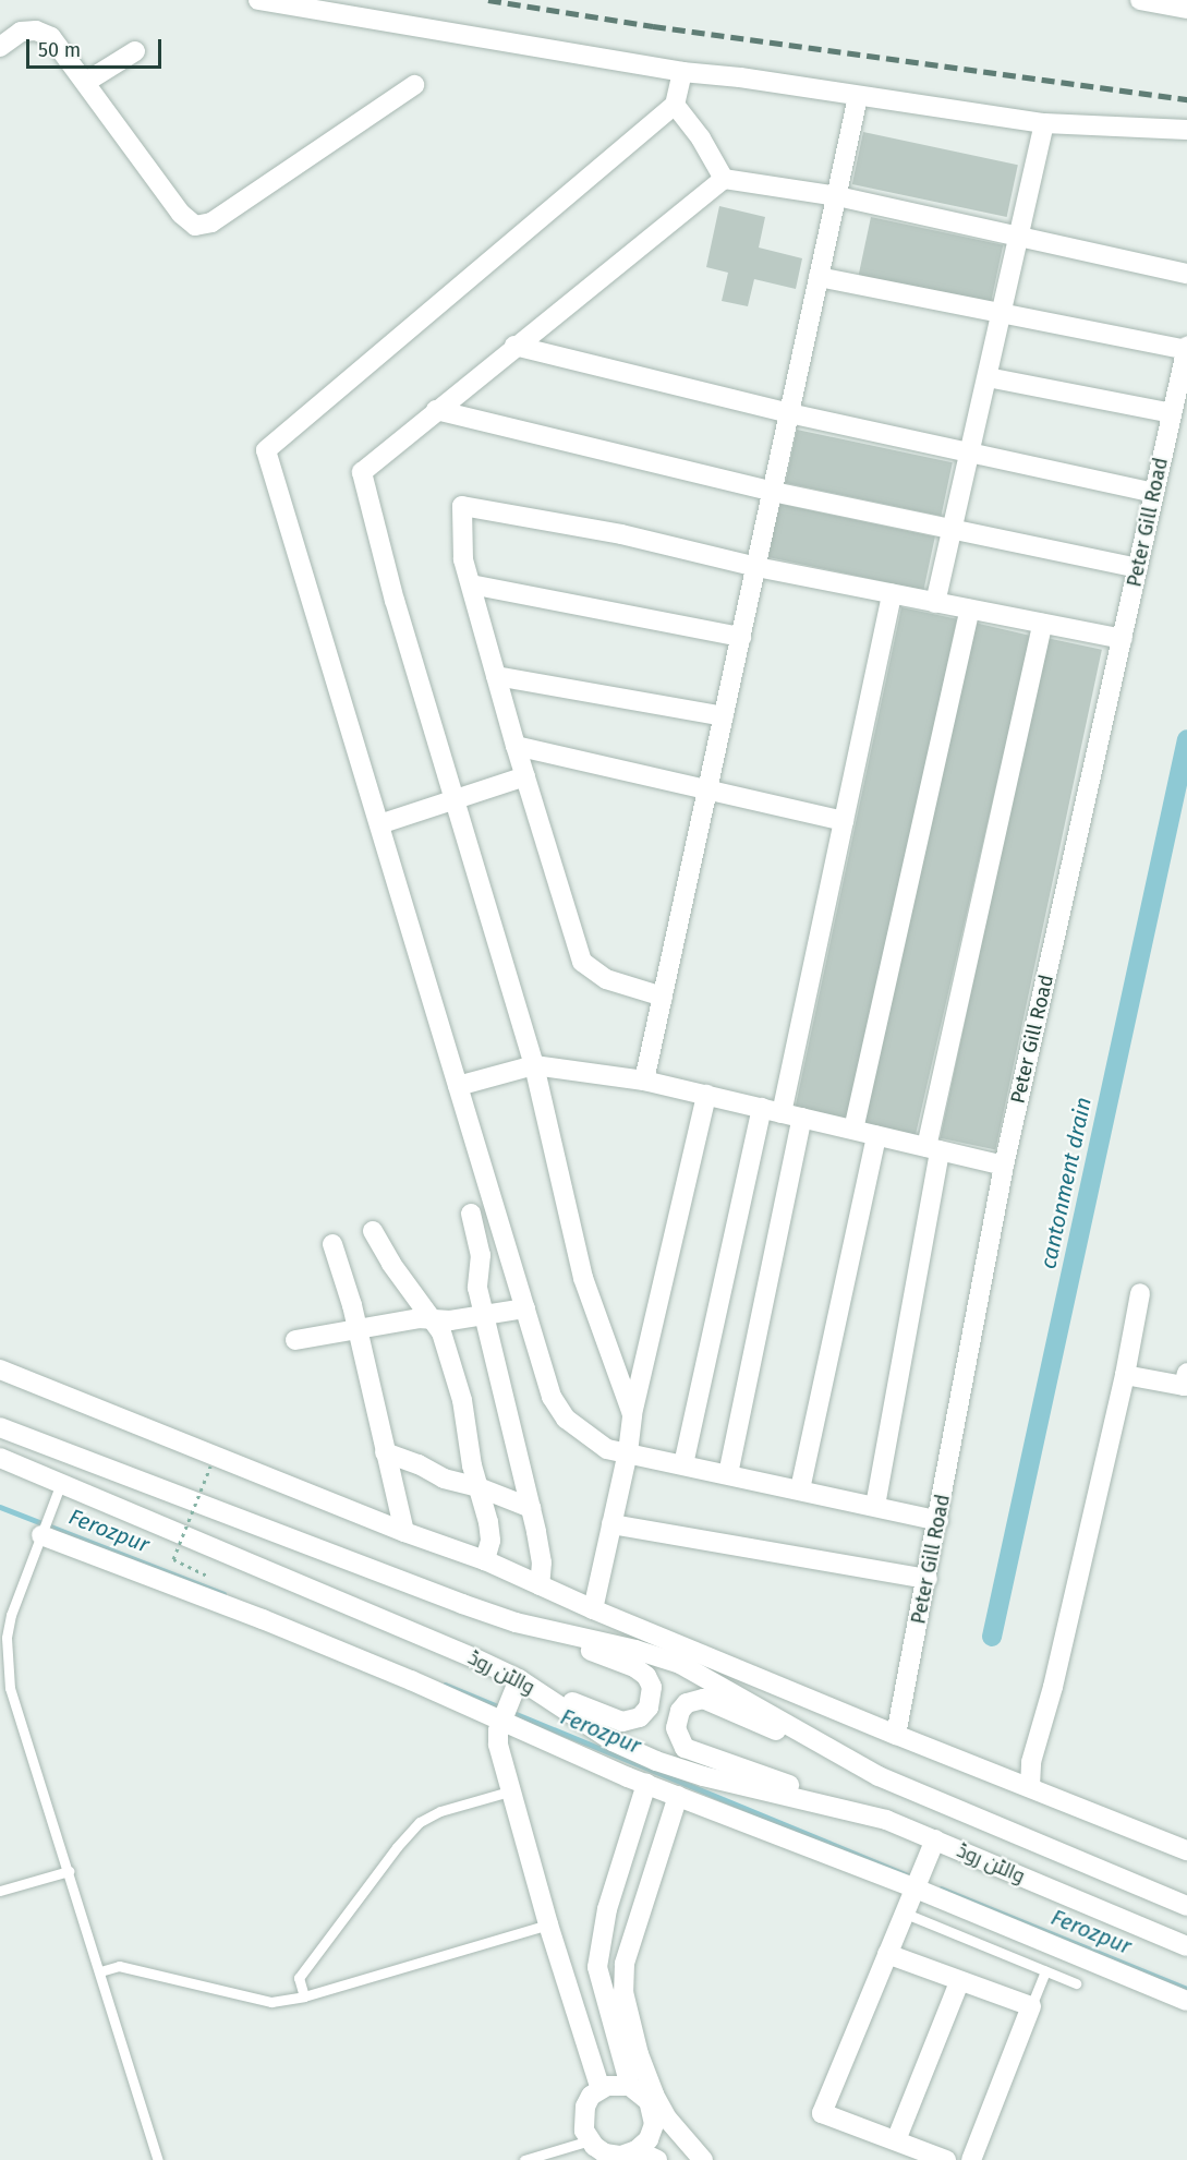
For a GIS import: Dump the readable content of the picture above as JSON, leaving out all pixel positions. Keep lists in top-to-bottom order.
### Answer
{
  "streets": {
    "street": ["Peter Gill Road", "والٹن روڈ"]
  },
  "water": ["cantonment drain", "Ferozpur"],
  "scale_bar": "50 m"
}
